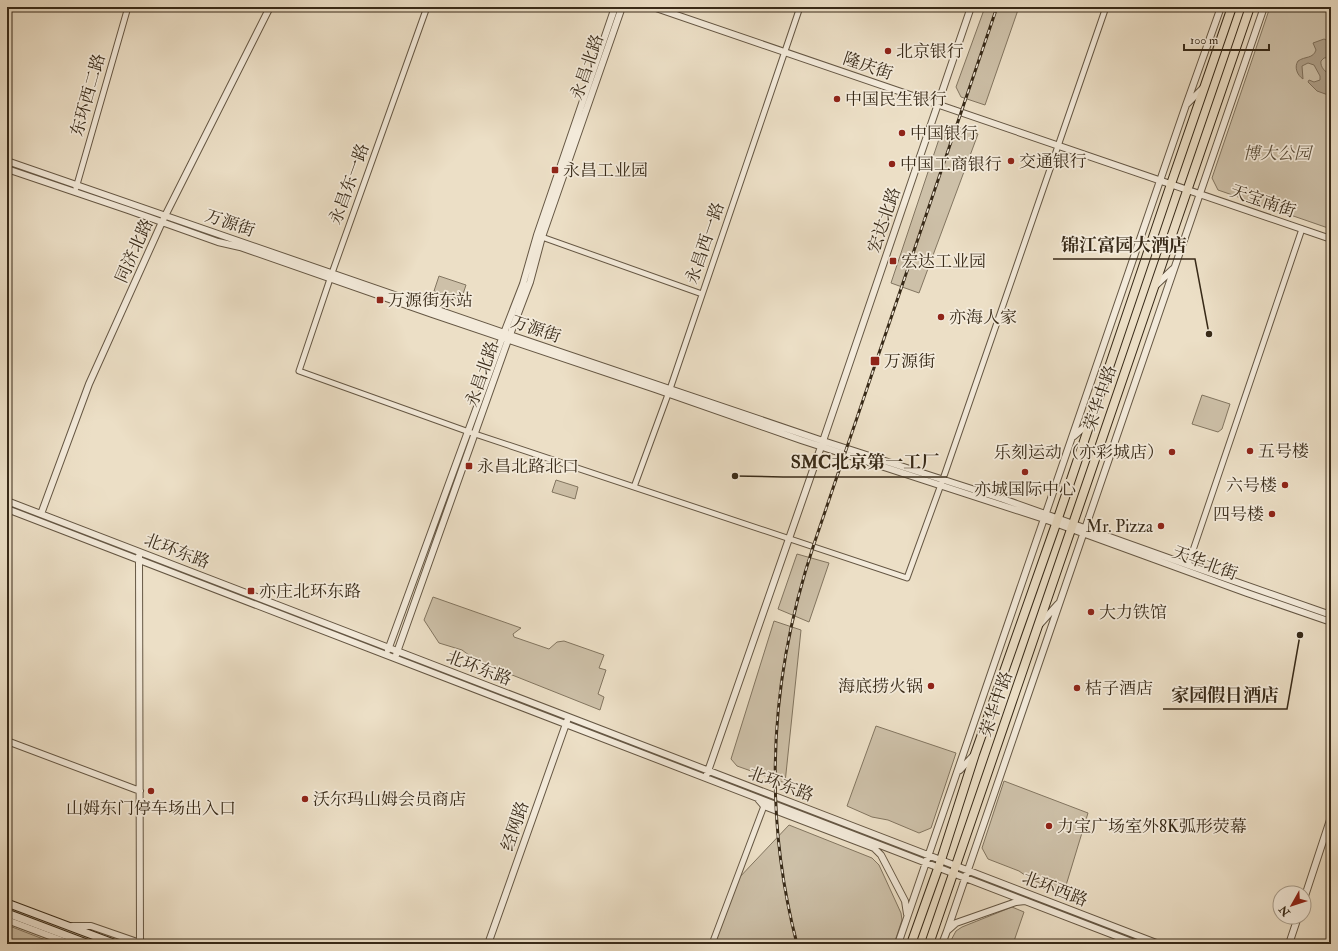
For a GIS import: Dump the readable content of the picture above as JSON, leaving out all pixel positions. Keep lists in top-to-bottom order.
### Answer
{
  "streets": {
    "main road": ["荣华中路"],
    "street": [
      "隆庆街",
      "永昌北路",
      "东环西二路",
      "永昌东一路",
      "天宝南街",
      "宏达北路",
      "万源街",
      "永昌西一路",
      "同济北路",
      "北环东路",
      "天华北街",
      "经网路",
      "北环西路"
    ]
  },
  "crossings": [
    ["隆庆街", "天宝南街"],
    ["隆庆街", "宏达北路"],
    ["隆庆街", "永昌西一路"],
    ["隆庆街", "荣华中路"],
    ["永昌北路", "永昌东一路"],
    ["永昌北路", "万源街"],
    ["永昌北路", "北环东路"],
    ["东环西二路", "万源街"],
    ["永昌东一路", "万源街"],
    ["天宝南街", "荣华中路"],
    ["宏达北路", "万源街"],
    ["宏达北路", "北环东路"],
    ["万源街", "永昌西一路"],
    ["万源街", "同济北路"],
    ["万源街", "荣华中路"],
    ["万源街", "天华北街"],
    ["同济北路", "北环东路"],
    ["荣华中路", "北环东路"],
    ["荣华中路", "天华北街"],
    ["荣华中路", "北环西路"],
    ["北环东路", "经网路"],
    ["北环东路", "北环西路"]
  ],
  "parks": ["博大公园"],
  "places": {
    "other": [
      "北京银行",
      "中国民生银行",
      "中国银行",
      "交通银行",
      "中国工商银行",
      "亦海人家",
      "锦江富园大酒店",
      "五号楼",
      "乐刻运动（亦彩城店）",
      "亦城国际中心",
      "SMC北京第一工厂",
      "六号楼",
      "四号楼",
      "Mr. Pizza",
      "大力铁馆",
      "家园假日酒店",
      "海底捞火锅",
      "桔子酒店",
      "山姆东门停车场出入口",
      "沃尔玛山姆会员商店",
      "力宝广场室外8K弧形荧幕"
    ],
    "transit": [
      "永昌工业园",
      "宏达工业园",
      "万源街东站",
      "万源街",
      "永昌北路北口",
      "亦庄北环东路"
    ]
  },
  "scale_bar": "100 m",
  "north": "bottom left"
}
